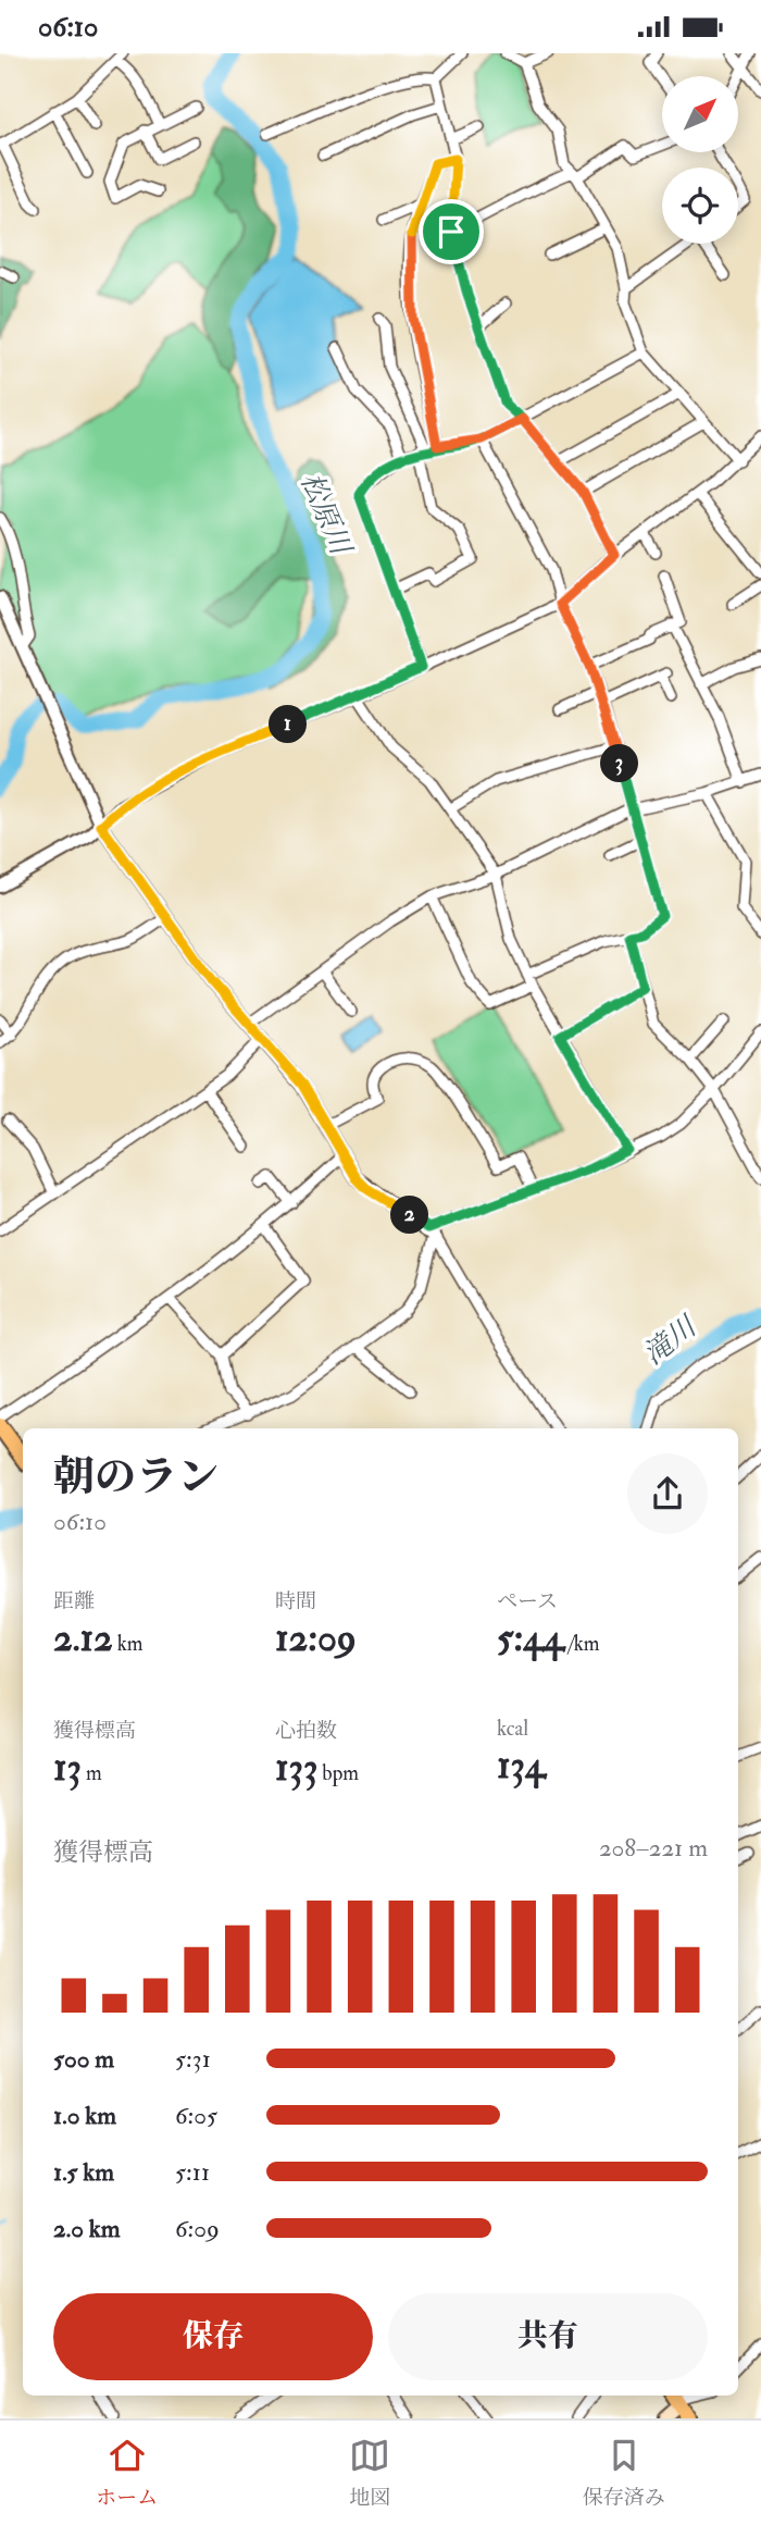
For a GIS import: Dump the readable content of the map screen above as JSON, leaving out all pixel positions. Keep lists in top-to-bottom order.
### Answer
{
  "water": ["松原川", "滝川"],
  "north": "top right",
  "page": {
    "status": "06:10",
    "pins": ["1", "3", "2"],
    "heading": ["朝のラン", "06:10"],
    "stats": [
      ["距離", "2.12 km"],
      ["時間", "12:09"],
      ["ペース", "5:44 /km"],
      ["獲得標高", "13 m"],
      ["心拍数", "133 bpm"],
      ["kcal", "134"]
    ],
    "chart": ["獲得標高", "208–221 m"],
    "list": [
      {
        "name": "500 m",
        "note": "5:31"
      },
      {
        "name": "1.0 km",
        "note": "6:05"
      },
      {
        "name": "1.5 km",
        "note": "5:11"
      },
      {
        "name": "2.0 km",
        "note": "6:09"
      }
    ],
    "buttons": ["保存", "共有"],
    "tabs": ["ホーム", "地図", "保存済み"]
  }
}
